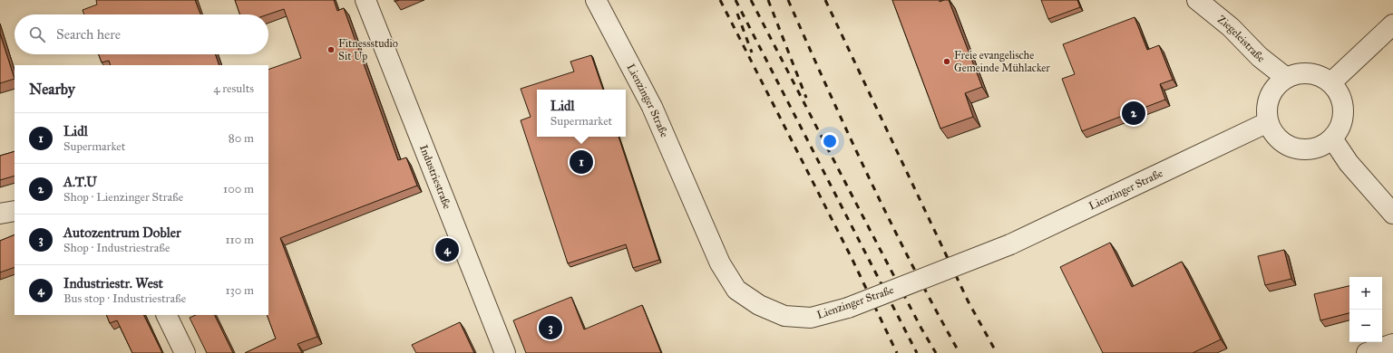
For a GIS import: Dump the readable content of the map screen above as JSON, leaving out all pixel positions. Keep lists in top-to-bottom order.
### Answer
{
  "streets": {
    "street": ["Ziegeleistraße", "Lienzinger Straße", "Industriestraße"]
  },
  "crossings": [
    ["Ziegeleistraße", "Lienzinger Straße"]
  ],
  "places": ["Fitnessstudio Sit Up", "Freie evangelische Gemeinde Mühlacker"],
  "page": {
    "search": "Search here",
    "heading": ["Nearby", "4 results"],
    "popup": ["Lidl", "Supermarket"],
    "pins": [
      "2",
      "1",
      "4",
      "3"
    ],
    "list": [
      {
        "mark": "1",
        "name": "Lidl",
        "note": "Supermarket",
        "value": "80 m"
      },
      {
        "mark": "2",
        "name": "A.T.U",
        "note": "Shop · Lienzinger Straße",
        "value": "100 m"
      },
      {
        "mark": "3",
        "name": "Autozentrum Dobler",
        "note": "Shop · Industriestraße",
        "value": "110 m"
      },
      {
        "mark": "4",
        "name": "Industriestr. West",
        "note": "Bus stop · Industriestraße",
        "value": "130 m"
      }
    ],
    "map_buttons": ["+", "−"]
  }
}
